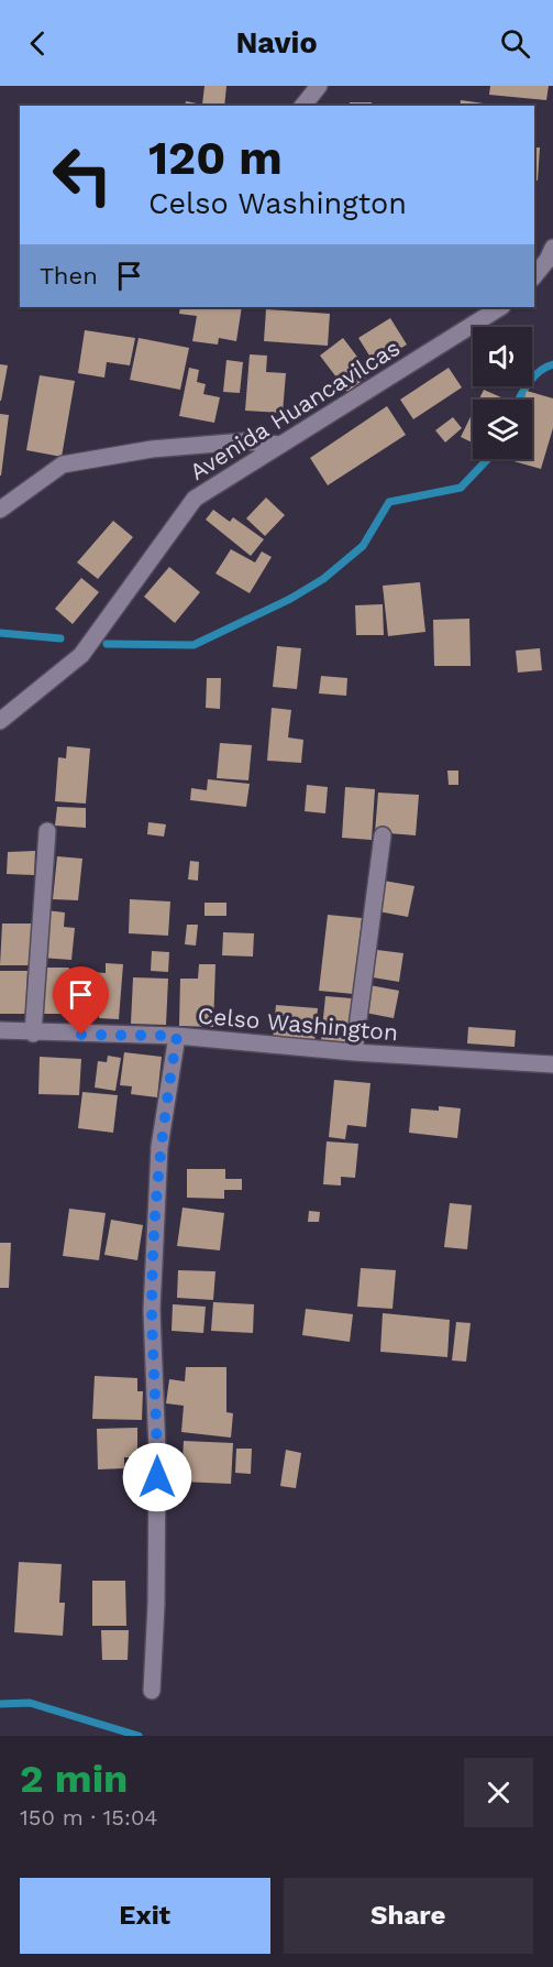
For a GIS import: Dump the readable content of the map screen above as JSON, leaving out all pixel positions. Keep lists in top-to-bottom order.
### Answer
{
  "streets": {
    "street": ["Avenida Huancavilcas", "Celso Washington"]
  },
  "page": {
    "header": "Navio",
    "turn": ["120 m", "Celso Washington"],
    "then": "Then",
    "heading": ["2 min", "150 m · 15:04"],
    "buttons": ["Exit", "Share"]
  }
}
